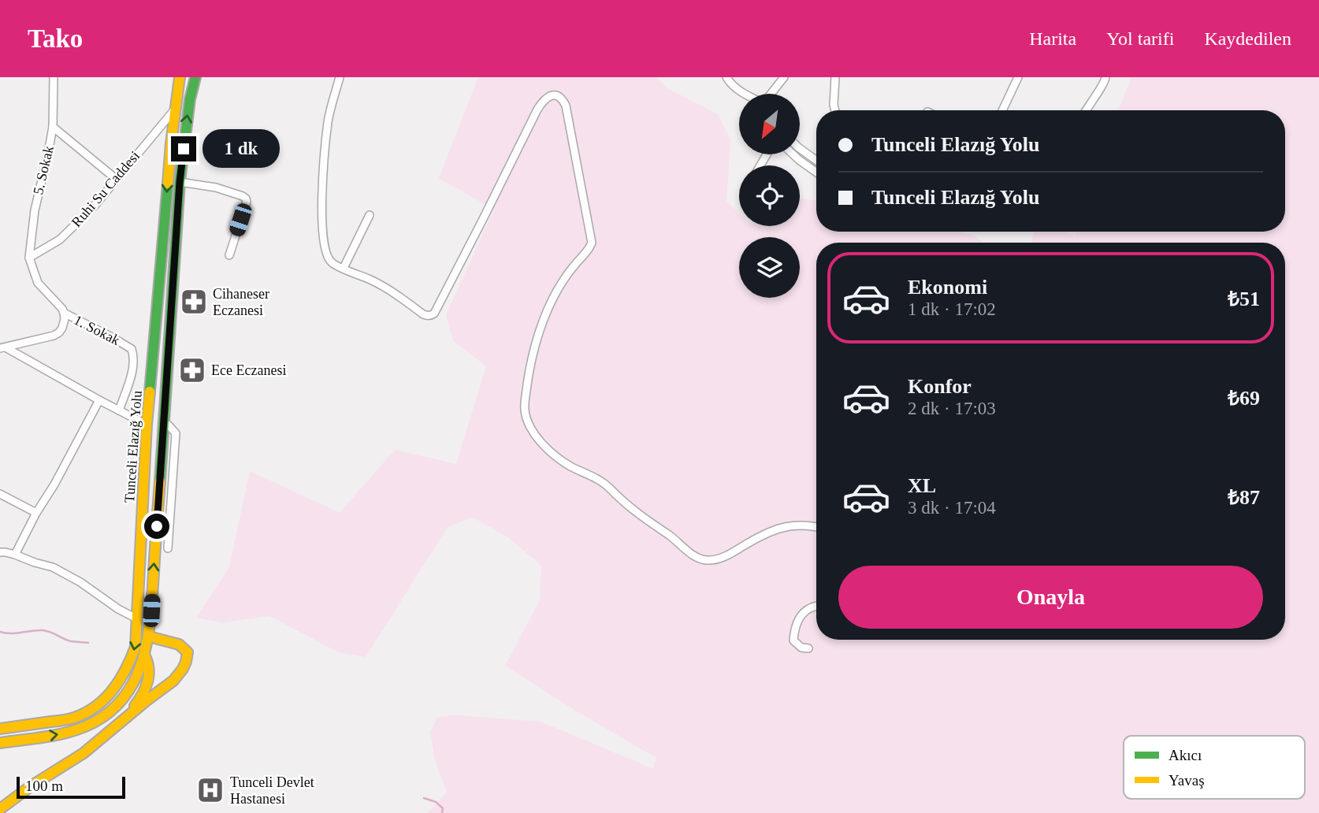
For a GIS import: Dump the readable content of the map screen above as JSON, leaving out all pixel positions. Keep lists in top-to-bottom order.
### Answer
{
  "streets": {
    "main road": ["Tunceli Elazığ Yolu"],
    "street": ["5. Sokak", "Ruhi Su Caddesi", "1. Sokak"]
  },
  "crossings": [
    ["5. Sokak", "Ruhi Su Caddesi"],
    ["Ruhi Su Caddesi", "Tunceli Elazığ Yolu"]
  ],
  "places": {
    "pharmacy": ["Cihaneser Eczanesi", "Ece Eczanesi"],
    "hospital": ["Tunceli Devlet Hastanesi"]
  },
  "legend": ["Akıcı", "Yavaş"],
  "scale_bar": "100 m",
  "north": "bottom left",
  "page": {
    "header": "Tako",
    "nav": ["Harita", "Yol tarifi", "Kaydedilen"],
    "banner": ["Tunceli Elazığ Yolu", "Tunceli Elazığ Yolu"],
    "bubble": "1 dk",
    "list": [
      {
        "name": "Ekonomi",
        "note": "1 dk · 17:02",
        "value": "₺51"
      },
      {
        "name": "Konfor",
        "note": "2 dk · 17:03",
        "value": "₺69"
      },
      {
        "name": "XL",
        "note": "3 dk · 17:04",
        "value": "₺87"
      }
    ],
    "buttons": "Onayla",
    "scale": "100 m"
  }
}
